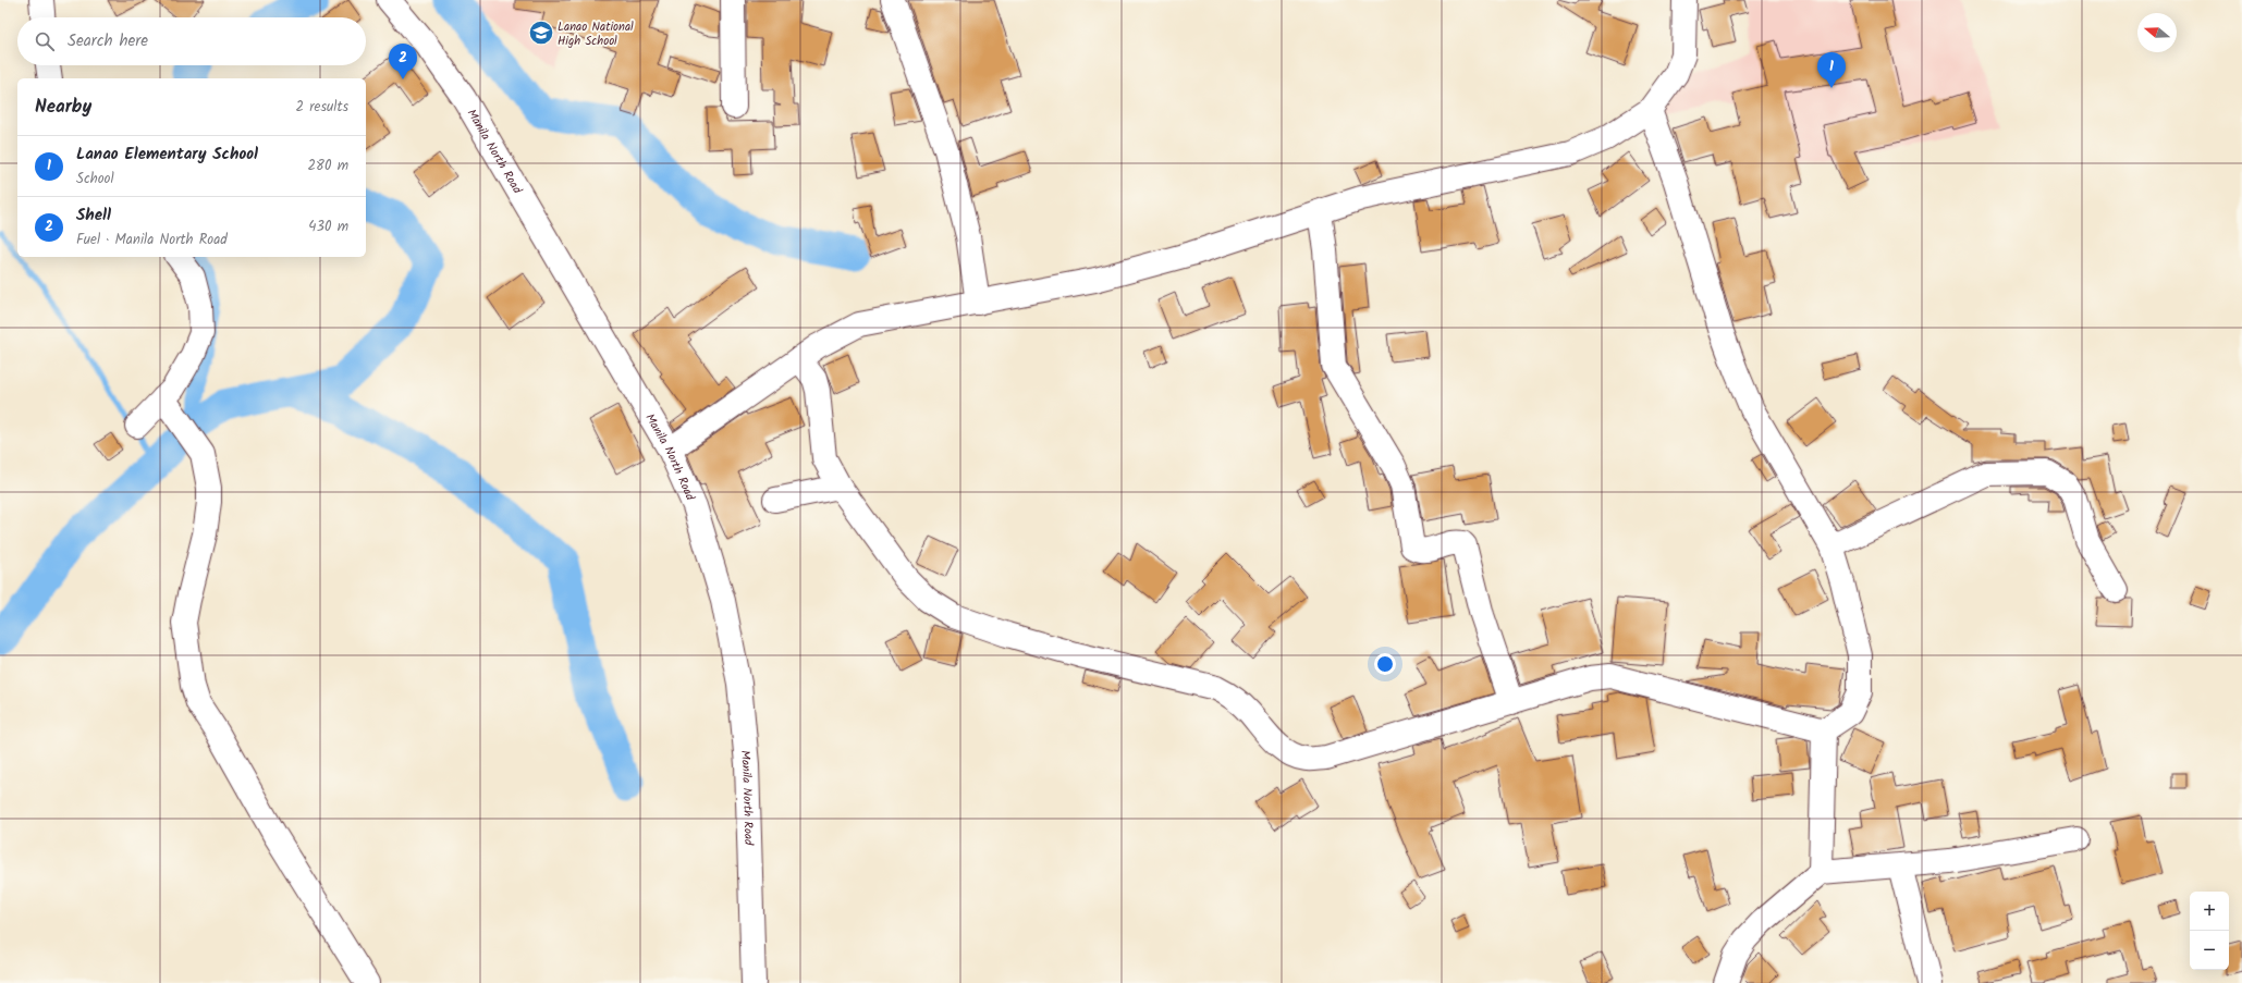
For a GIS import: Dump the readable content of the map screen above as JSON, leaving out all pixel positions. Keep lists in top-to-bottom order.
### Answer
{
  "streets": {
    "main road": ["Manila North Road"]
  },
  "places": {
    "school or university": ["Lanao National High School"]
  },
  "north": "left",
  "page": {
    "search": "Search here",
    "pins": ["2", "1"],
    "heading": ["Nearby", "2 results"],
    "list": [
      {
        "mark": "1",
        "name": "Lanao Elementary School",
        "note": "School",
        "value": "280 m"
      },
      {
        "mark": "2",
        "name": "Shell",
        "note": "Fuel · Manila North Road",
        "value": "430 m"
      }
    ],
    "map_buttons": ["+", "−"]
  }
}
